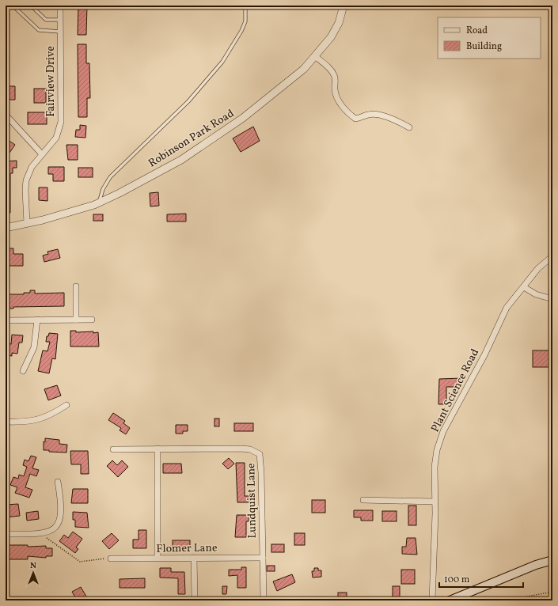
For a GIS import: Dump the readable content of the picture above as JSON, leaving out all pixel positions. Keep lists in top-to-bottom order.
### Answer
{
  "streets": {
    "street": [
      "Fairview Drive",
      "Robinson Park Road",
      "Plant Science Road",
      "Lundquist Lane",
      "Flomer Lane"
    ]
  },
  "crossings": [
    ["Fairview Drive", "Robinson Park Road"],
    ["Lundquist Lane", "Flomer Lane"]
  ],
  "legend": ["Road", "Building"],
  "scale_bar": "100 m",
  "north": "top"
}
